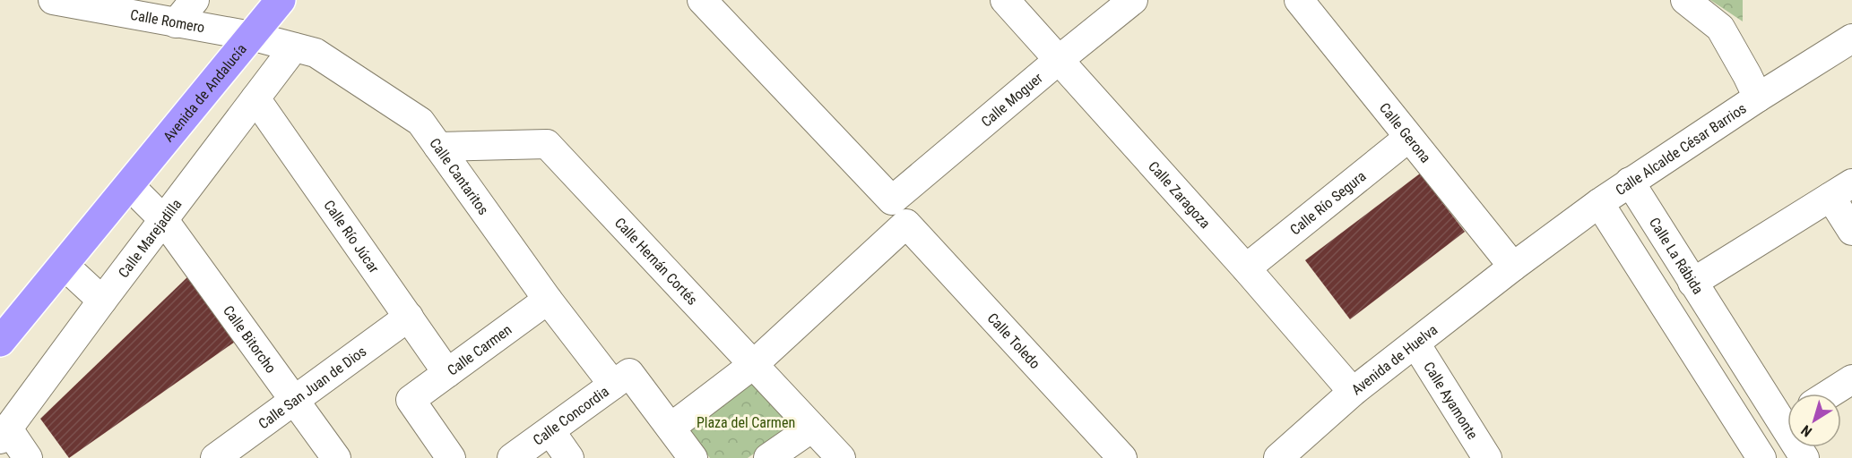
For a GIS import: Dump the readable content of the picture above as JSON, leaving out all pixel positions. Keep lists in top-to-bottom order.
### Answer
{
  "streets": {
    "highway": ["Avenida de Andalucía"],
    "street": [
      "Calle Romero",
      "Calle Moguer",
      "Calle Gerona",
      "Calle Alcalde César Barrios",
      "Calle Cantaritos",
      "Calle Zaragoza",
      "Calle Río Segura",
      "Calle Río Júcar",
      "Calle Marejadilla",
      "Calle La Rábida",
      "Calle Hernán Cortés",
      "Calle Bitorcho",
      "Calle Toledo",
      "Calle Carmen",
      "Avenida de Huelva",
      "Calle San Juan de Dios",
      "Calle Ayamonte",
      "Calle Concordia"
    ]
  },
  "crossings": [
    ["Calle Romero", "Avenida de Andalucía"],
    ["Calle Romero", "Calle Cantaritos"],
    ["Avenida de Andalucía", "Calle Cantaritos"],
    ["Calle Moguer", "Calle Zaragoza"],
    ["Calle Moguer", "Calle Hernán Cortés"],
    ["Calle Moguer", "Calle Toledo"],
    ["Calle Gerona", "Calle Alcalde César Barrios"],
    ["Calle Gerona", "Calle Río Segura"],
    ["Calle Gerona", "Avenida de Huelva"],
    ["Calle Alcalde César Barrios", "Calle La Rábida"],
    ["Calle Alcalde César Barrios", "Avenida de Huelva"],
    ["Calle Cantaritos", "Calle Marejadilla"],
    ["Calle Cantaritos", "Calle Hernán Cortés"],
    ["Calle Cantaritos", "Calle Carmen"],
    ["Calle Cantaritos", "Calle Concordia"],
    ["Calle Zaragoza", "Calle Río Segura"],
    ["Calle Zaragoza", "Avenida de Huelva"],
    ["Calle Río Júcar", "Calle Marejadilla"],
    ["Calle Río Júcar", "Calle Carmen"],
    ["Calle Río Júcar", "Calle San Juan de Dios"],
    ["Calle Marejadilla", "Calle Bitorcho"],
    ["Calle Bitorcho", "Calle San Juan de Dios"],
    ["Avenida de Huelva", "Calle Ayamonte"]
  ],
  "parks": ["Plaza del Carmen"],
  "north": "bottom left"
}
